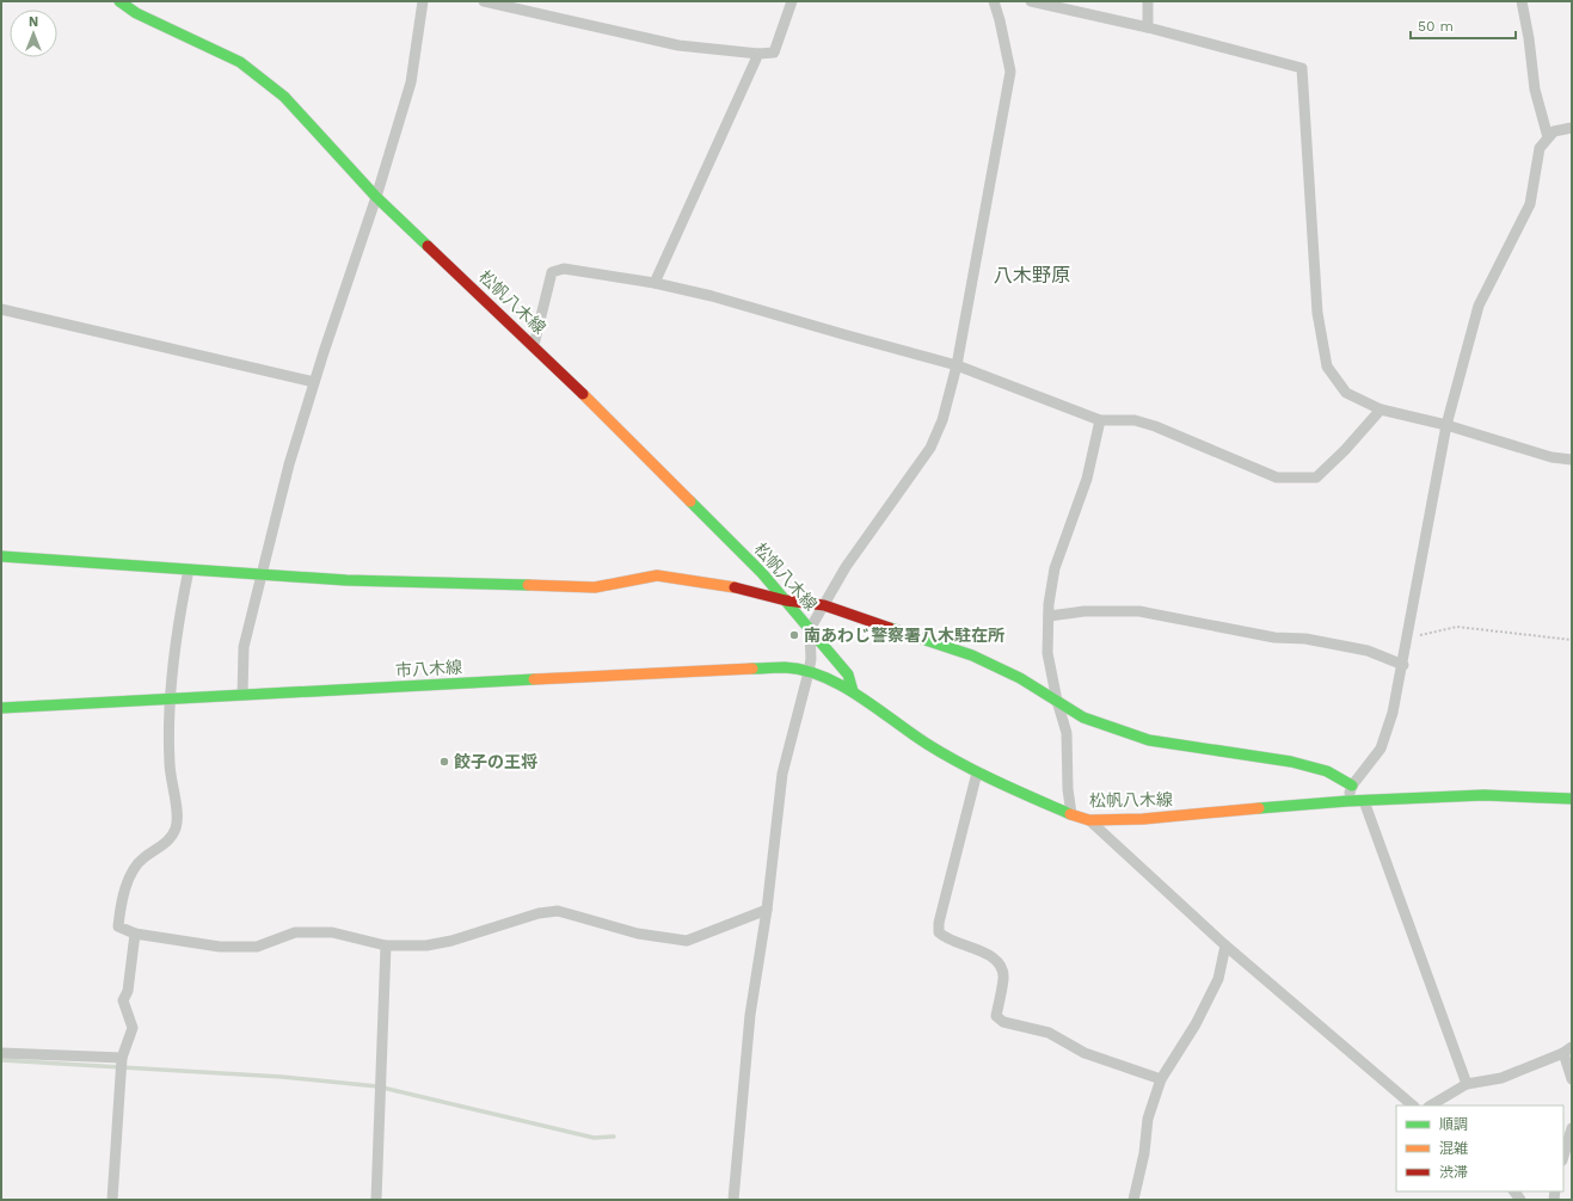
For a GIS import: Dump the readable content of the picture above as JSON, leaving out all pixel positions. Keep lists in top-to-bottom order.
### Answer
{
  "streets": {
    "main road": ["松帆八木線", "市八木線"]
  },
  "crossings": [
    ["松帆八木線", "市八木線"]
  ],
  "districts": ["八木野原"],
  "places": ["南あわじ警察署八木駐在所", "餃子の王将"],
  "legend": ["順調", "混雑", "渋滞"],
  "scale_bar": "50 m",
  "north": "top"
}
